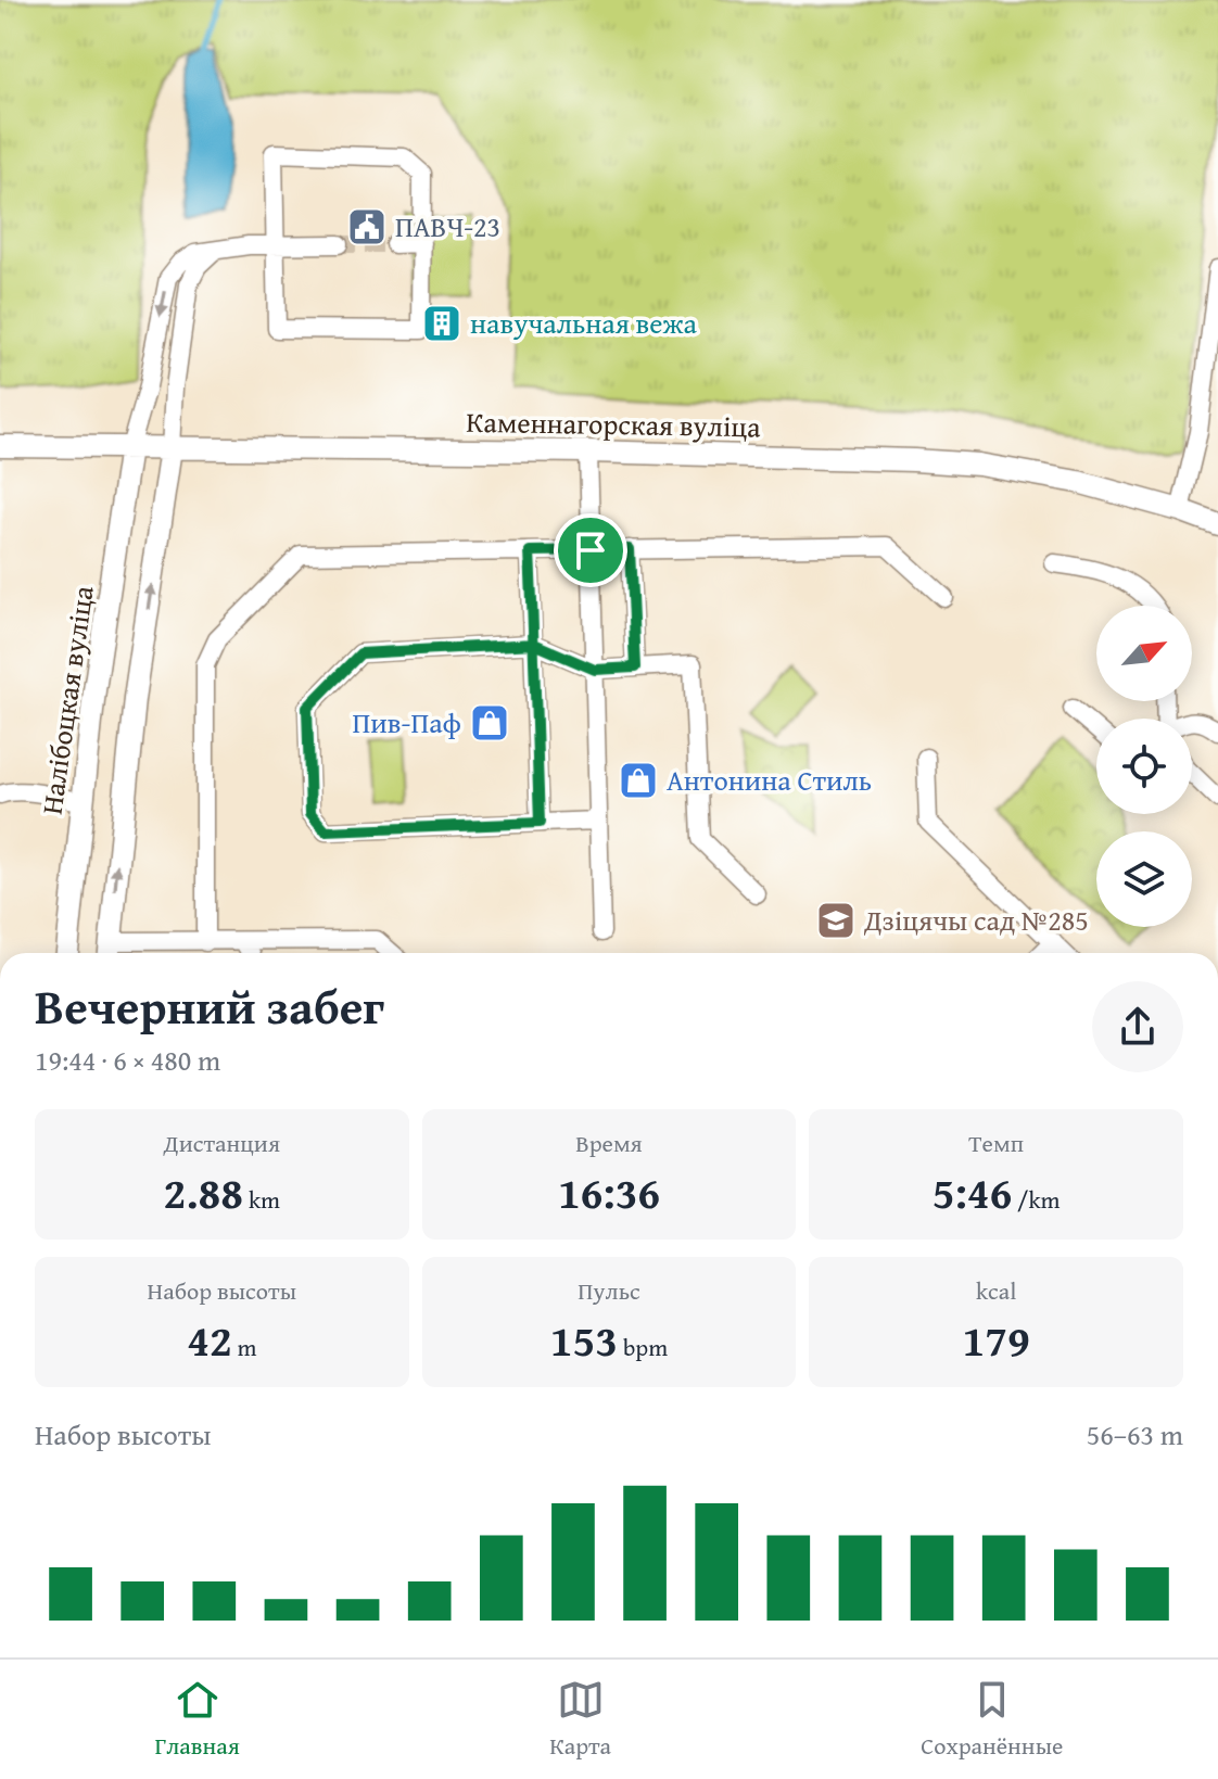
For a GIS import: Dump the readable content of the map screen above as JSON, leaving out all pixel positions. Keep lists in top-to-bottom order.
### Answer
{
  "streets": {
    "main road": ["Каменнагорская вуліца", "Налібоцкая вуліца"]
  },
  "crossings": [
    ["Каменнагорская вуліца", "Налібоцкая вуліца"]
  ],
  "places": {
    "public building": ["ПАВЧ-23"],
    "building": ["навучальная вежа"],
    "shop": ["Пив-Паф", "Антонина Стиль"],
    "school or university": ["Дзіцячы сад №285"]
  },
  "north": "top right",
  "page": {
    "heading": ["Вечерний забег", "19:44 · 6 × 480 m"],
    "stats": [
      ["Дистанция", "2.88 km"],
      ["Время", "16:36"],
      ["Темп", "5:46 /km"],
      ["Набор высоты", "42 m"],
      ["Пульс", "153 bpm"],
      ["kcal", "179"]
    ],
    "chart": ["Набор высоты", "56–63 m"],
    "tabs": ["Главная", "Карта", "Сохранённые"]
  }
}
